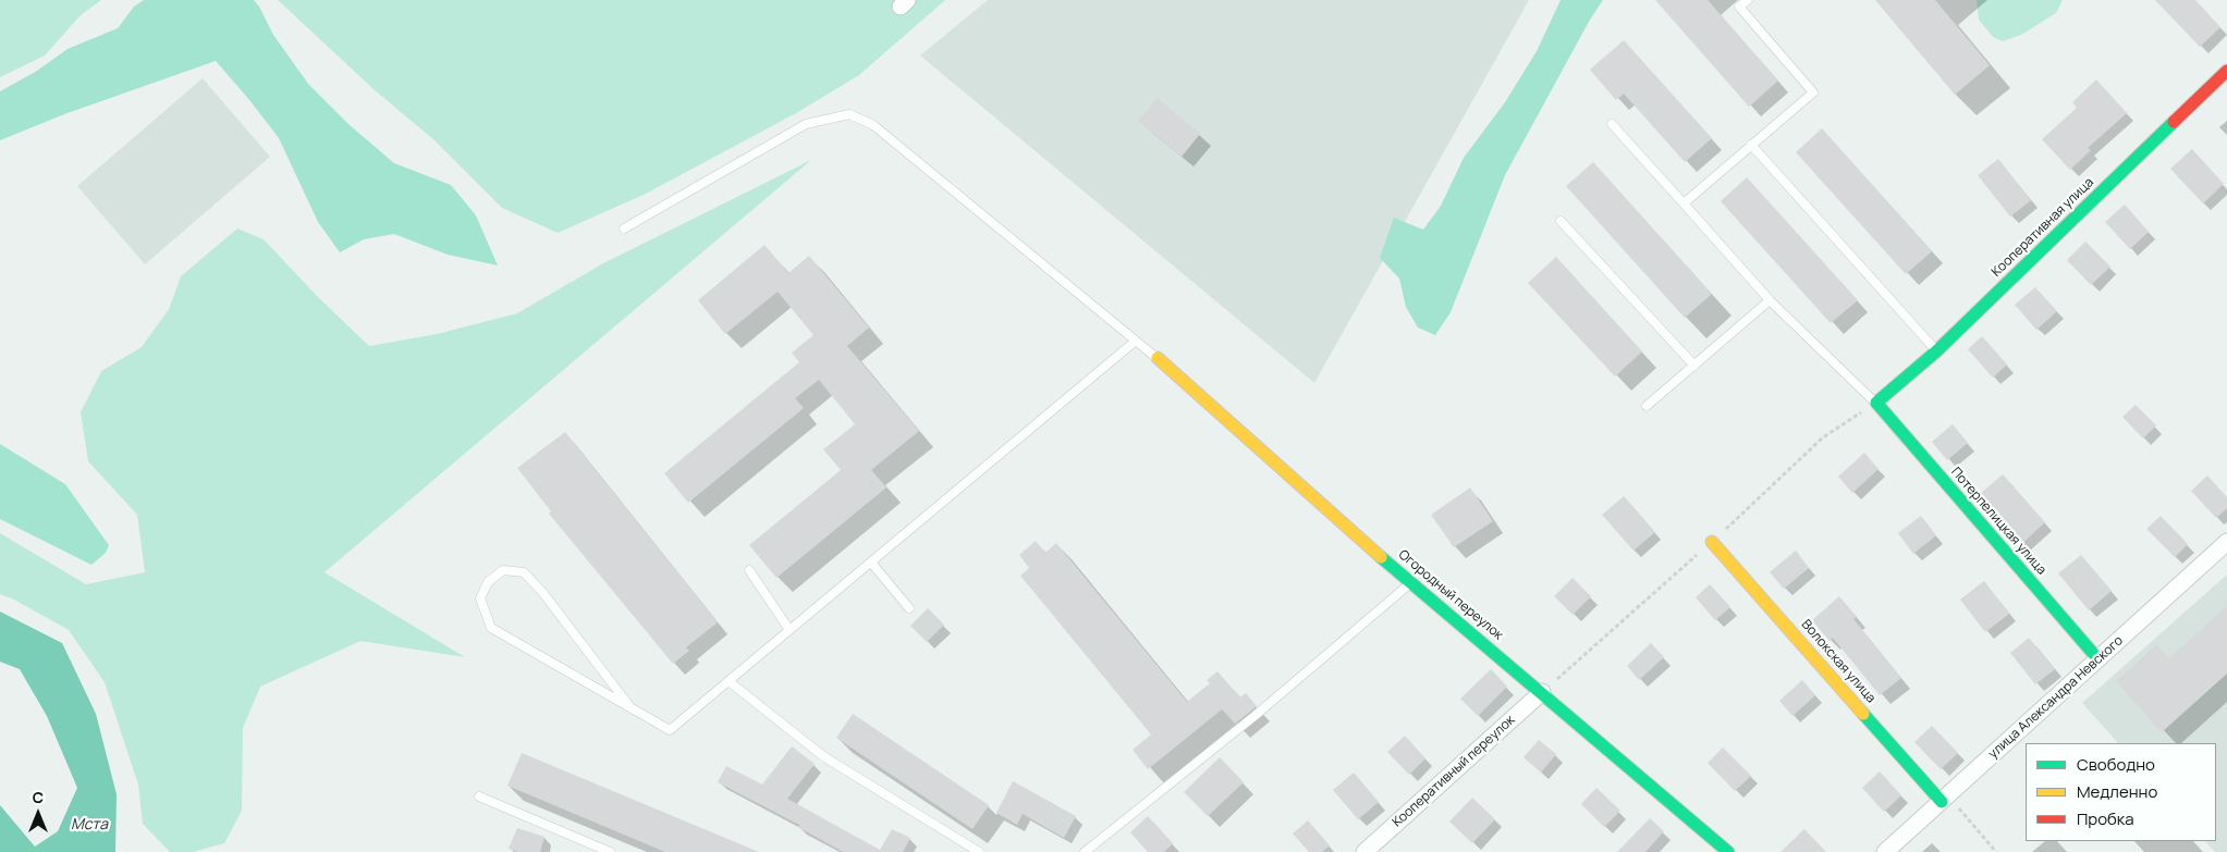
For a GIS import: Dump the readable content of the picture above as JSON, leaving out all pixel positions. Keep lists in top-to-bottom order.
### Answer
{
  "streets": {
    "street": [
      "Кооперативная улица",
      "Потерпелицкая улица",
      "Огородный переулок",
      "Волокская улица",
      "улица Александра Невского",
      "Кооперативный переулок"
    ]
  },
  "crossings": [
    ["Кооперативная улица", "Потерпелицкая улица"],
    ["Потерпелицкая улица", "улица Александра Невского"],
    ["Огородный переулок", "Кооперативный переулок"],
    ["Волокская улица", "улица Александра Невского"]
  ],
  "water": ["Мста"],
  "legend": ["Свободно", "Медленно", "Пробка"],
  "north": "top"
}
